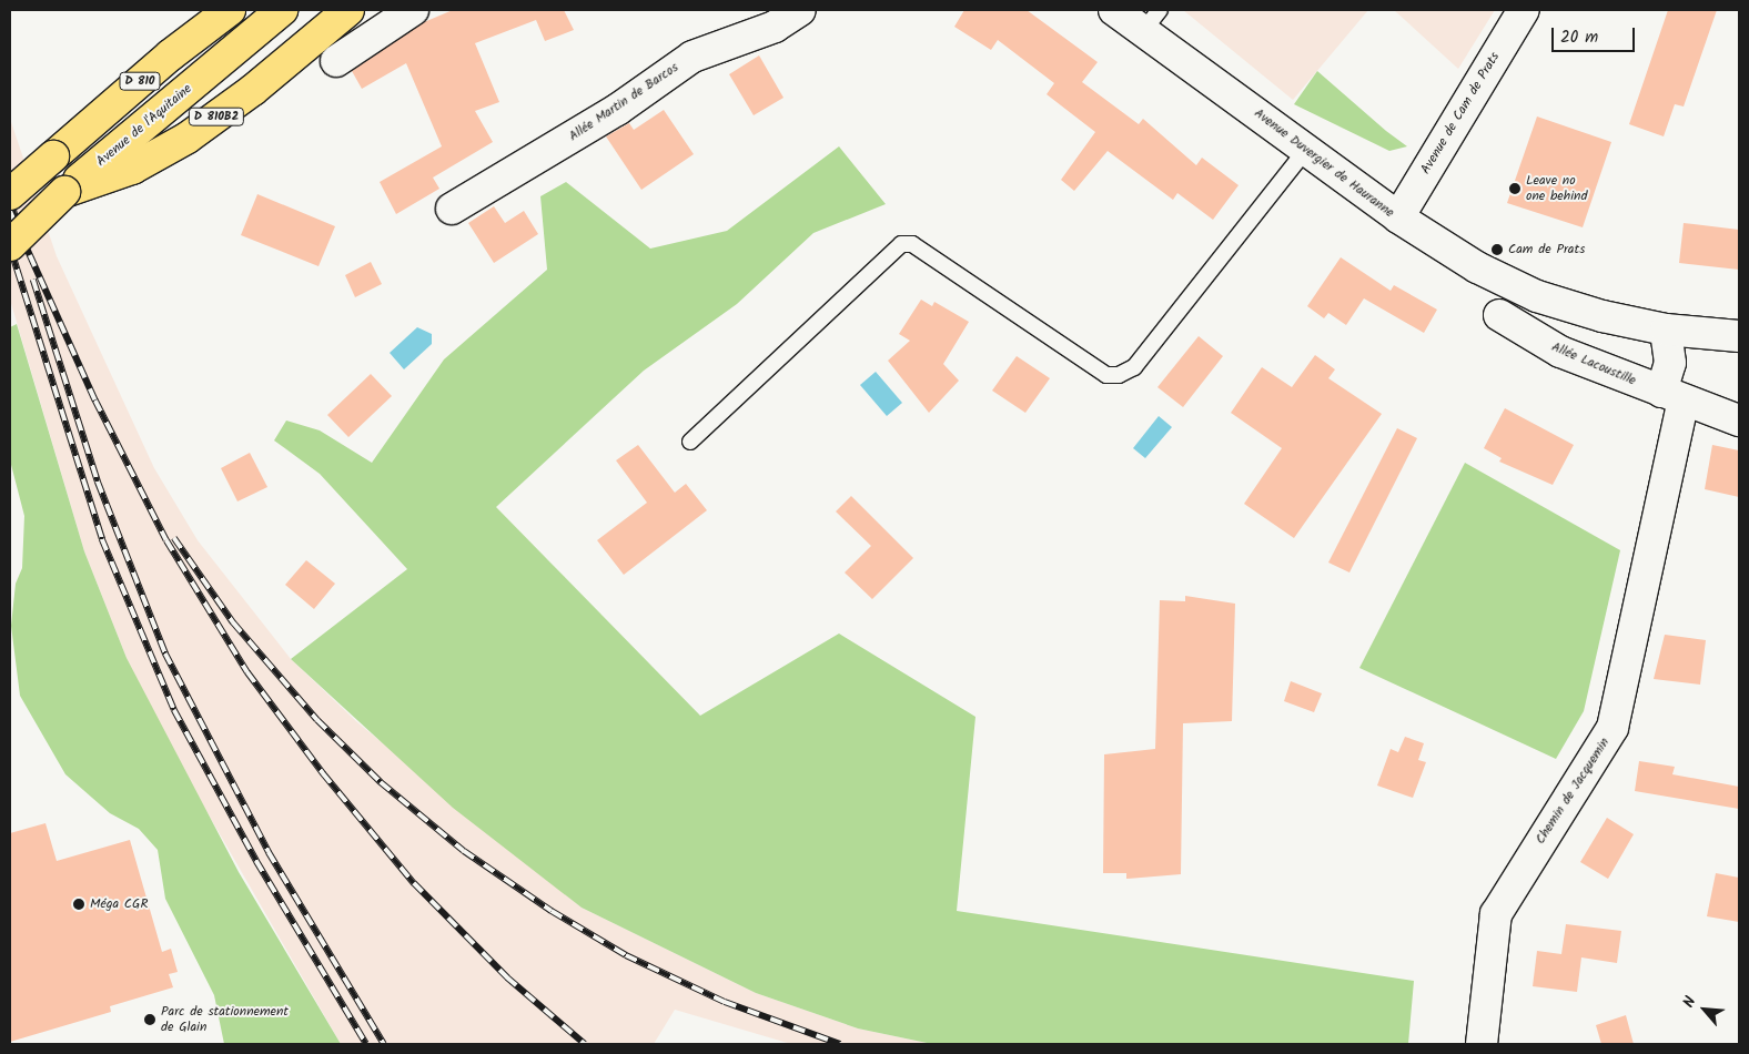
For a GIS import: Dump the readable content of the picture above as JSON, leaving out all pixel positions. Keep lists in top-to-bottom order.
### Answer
{
  "streets": {
    "main road": ["D 810", "D 810B2", "Avenue de l'Aquitaine"],
    "street": [
      "Allée Martin de Barcos",
      "Avenue de Cam de Prats",
      "Avenue Duvergier de Hauranne",
      "Allée Lacoustille",
      "Chemin de Jacquemin"
    ]
  },
  "crossings": [
    ["Avenue de Cam de Prats", "Avenue Duvergier de Hauranne"],
    ["D 810B2", "Avenue de l'Aquitaine"],
    ["Allée Lacoustille", "Chemin de Jacquemin"]
  ],
  "places": [
    "Leave no one behind",
    "Cam de Prats",
    "Méga CGR",
    "Parc de stationnement de Glain"
  ],
  "scale_bar": "20 m",
  "north": "top left"
}
